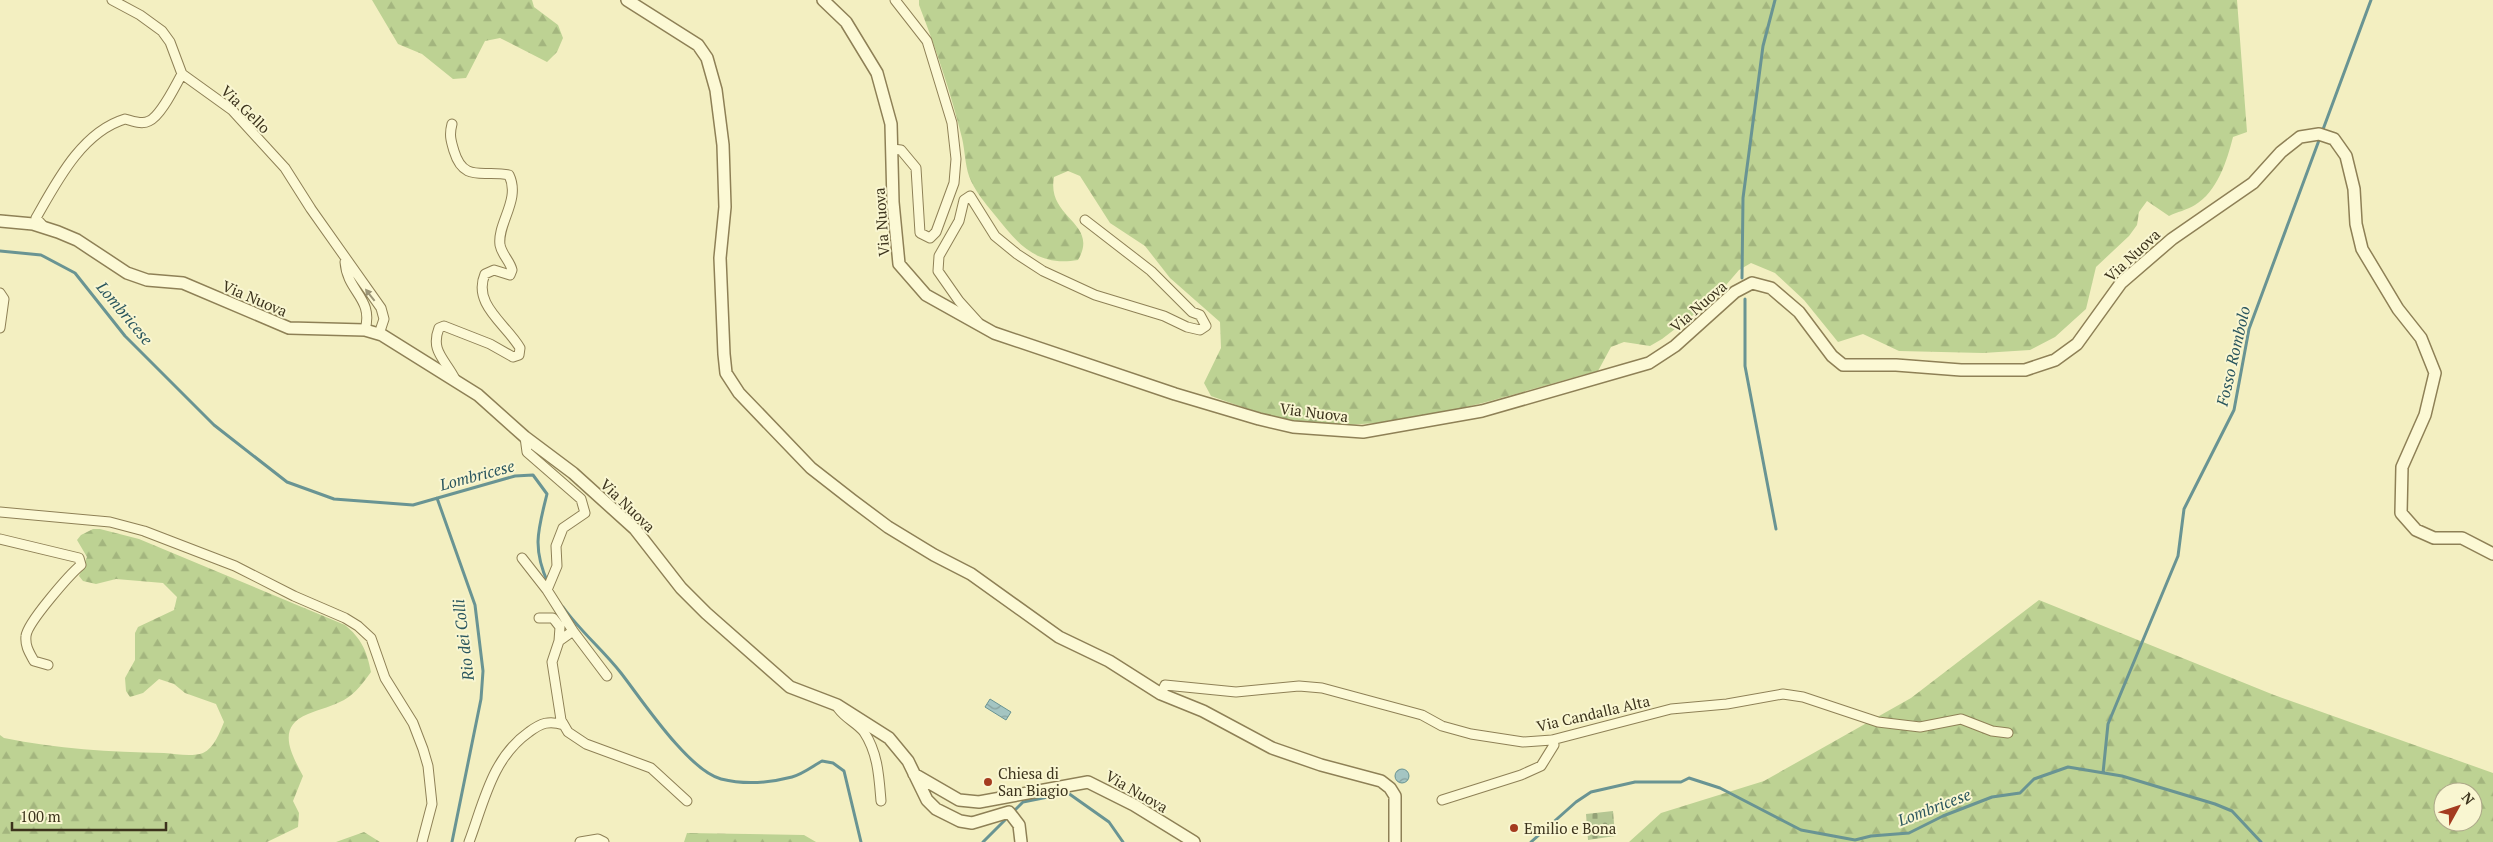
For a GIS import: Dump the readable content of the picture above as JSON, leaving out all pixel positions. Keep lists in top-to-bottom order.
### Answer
{
  "streets": {
    "street": ["Via Gello", "Via Nuova", "Via Candalla Alta"]
  },
  "crossings": [
    ["Via Gello", "Via Nuova"]
  ],
  "water": ["Lombricese", "Fosso Rombolo", "Rio dei Colli"],
  "places": ["Chiesa di San Biagio", "Emilio e Bona"],
  "scale_bar": "100 m",
  "north": "top right"
}
